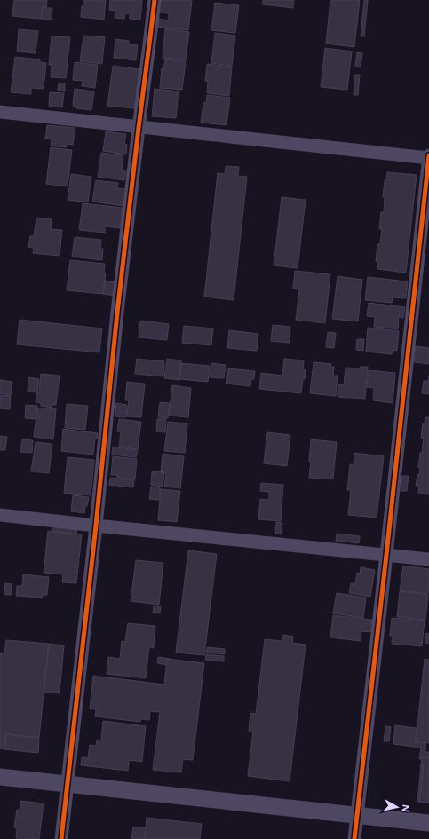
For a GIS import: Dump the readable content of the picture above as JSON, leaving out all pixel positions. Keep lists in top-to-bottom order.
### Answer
{
  "north": "right"
}
